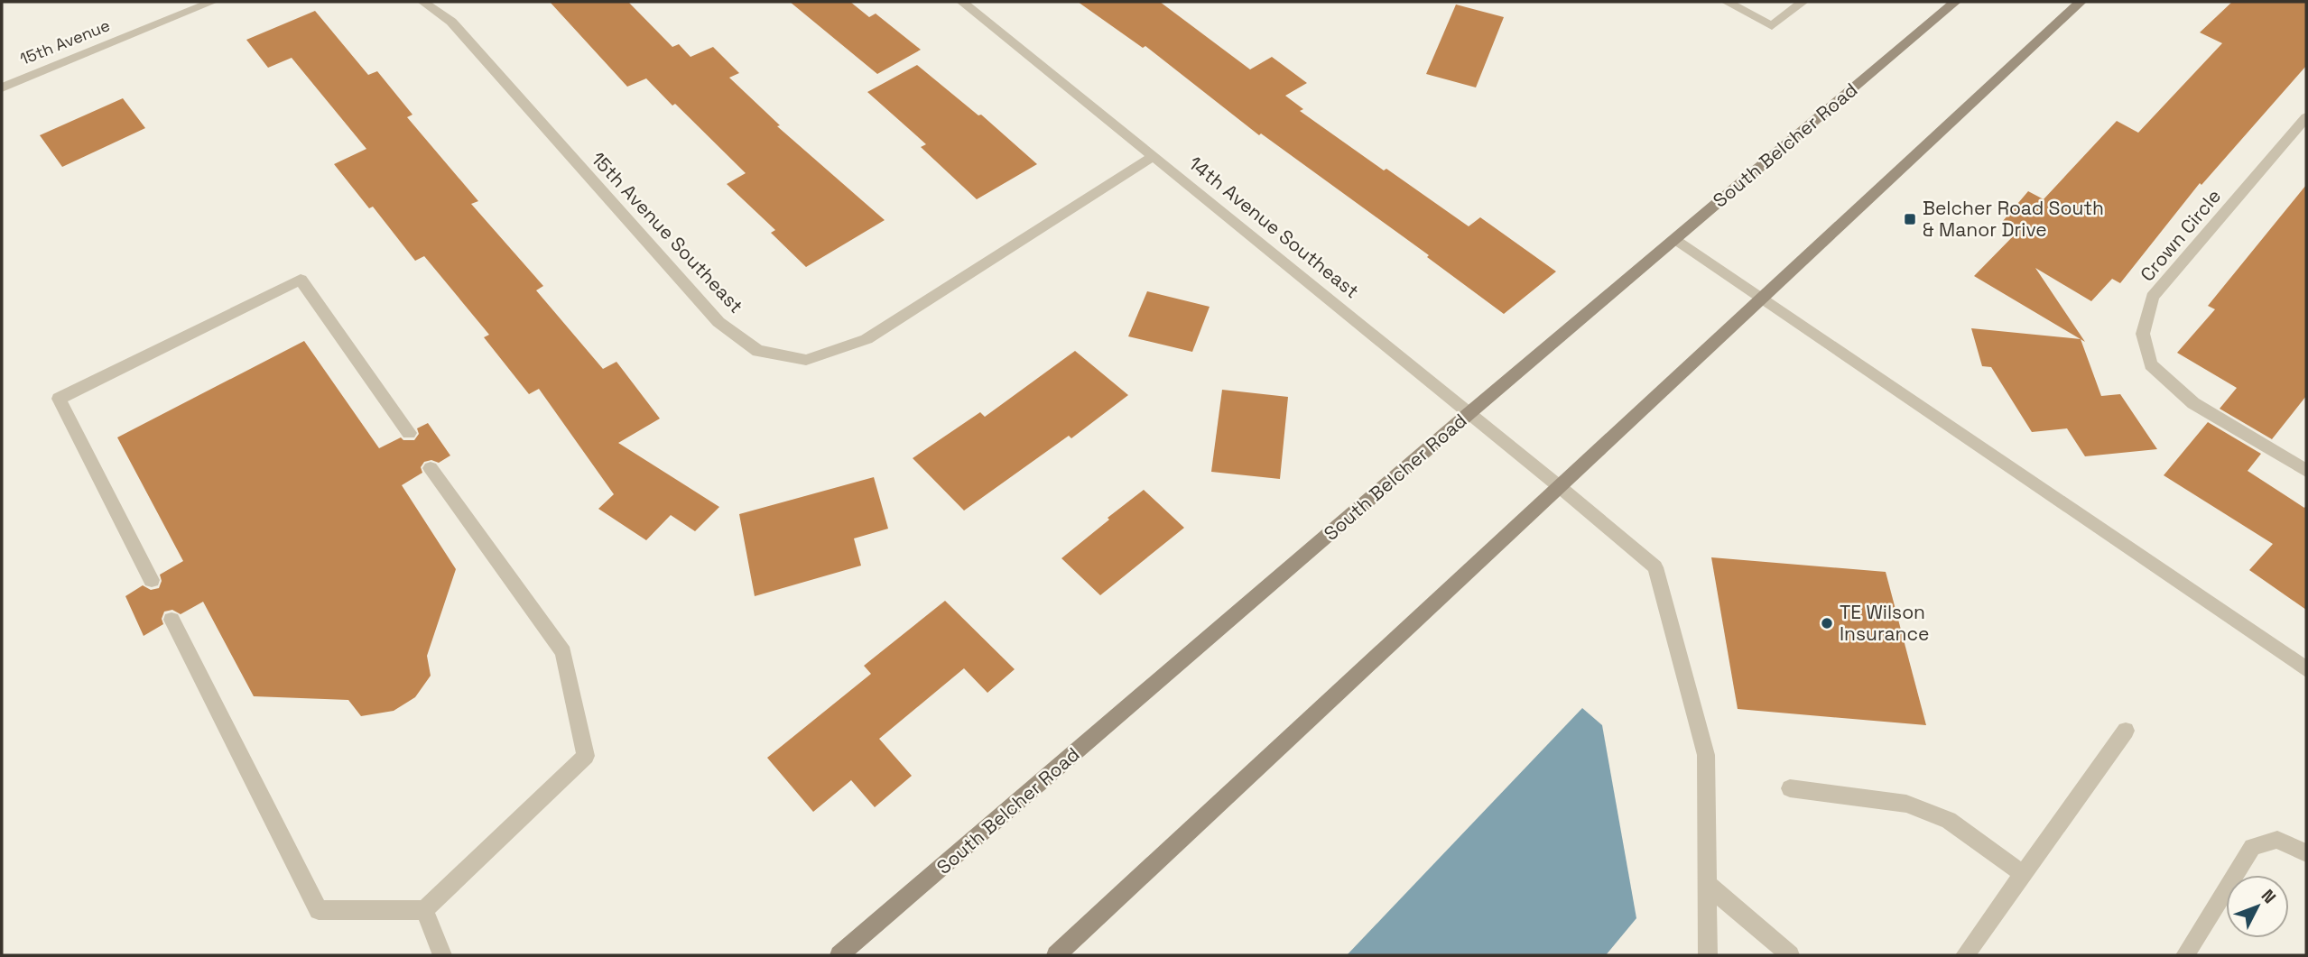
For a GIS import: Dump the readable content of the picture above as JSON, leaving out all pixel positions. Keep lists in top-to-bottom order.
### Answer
{
  "streets": {
    "main road": ["South Belcher Road"],
    "street": [
      "15th Avenue",
      "14th Avenue Southeast",
      "15th Avenue Southeast",
      "Crown Circle"
    ]
  },
  "crossings": [
    ["South Belcher Road", "14th Avenue Southeast"],
    ["14th Avenue Southeast", "15th Avenue Southeast"]
  ],
  "places": {
    "transit": ["Belcher Road South & Manor Drive"],
    "other": ["TE Wilson Insurance"]
  },
  "north": "top right"
}
